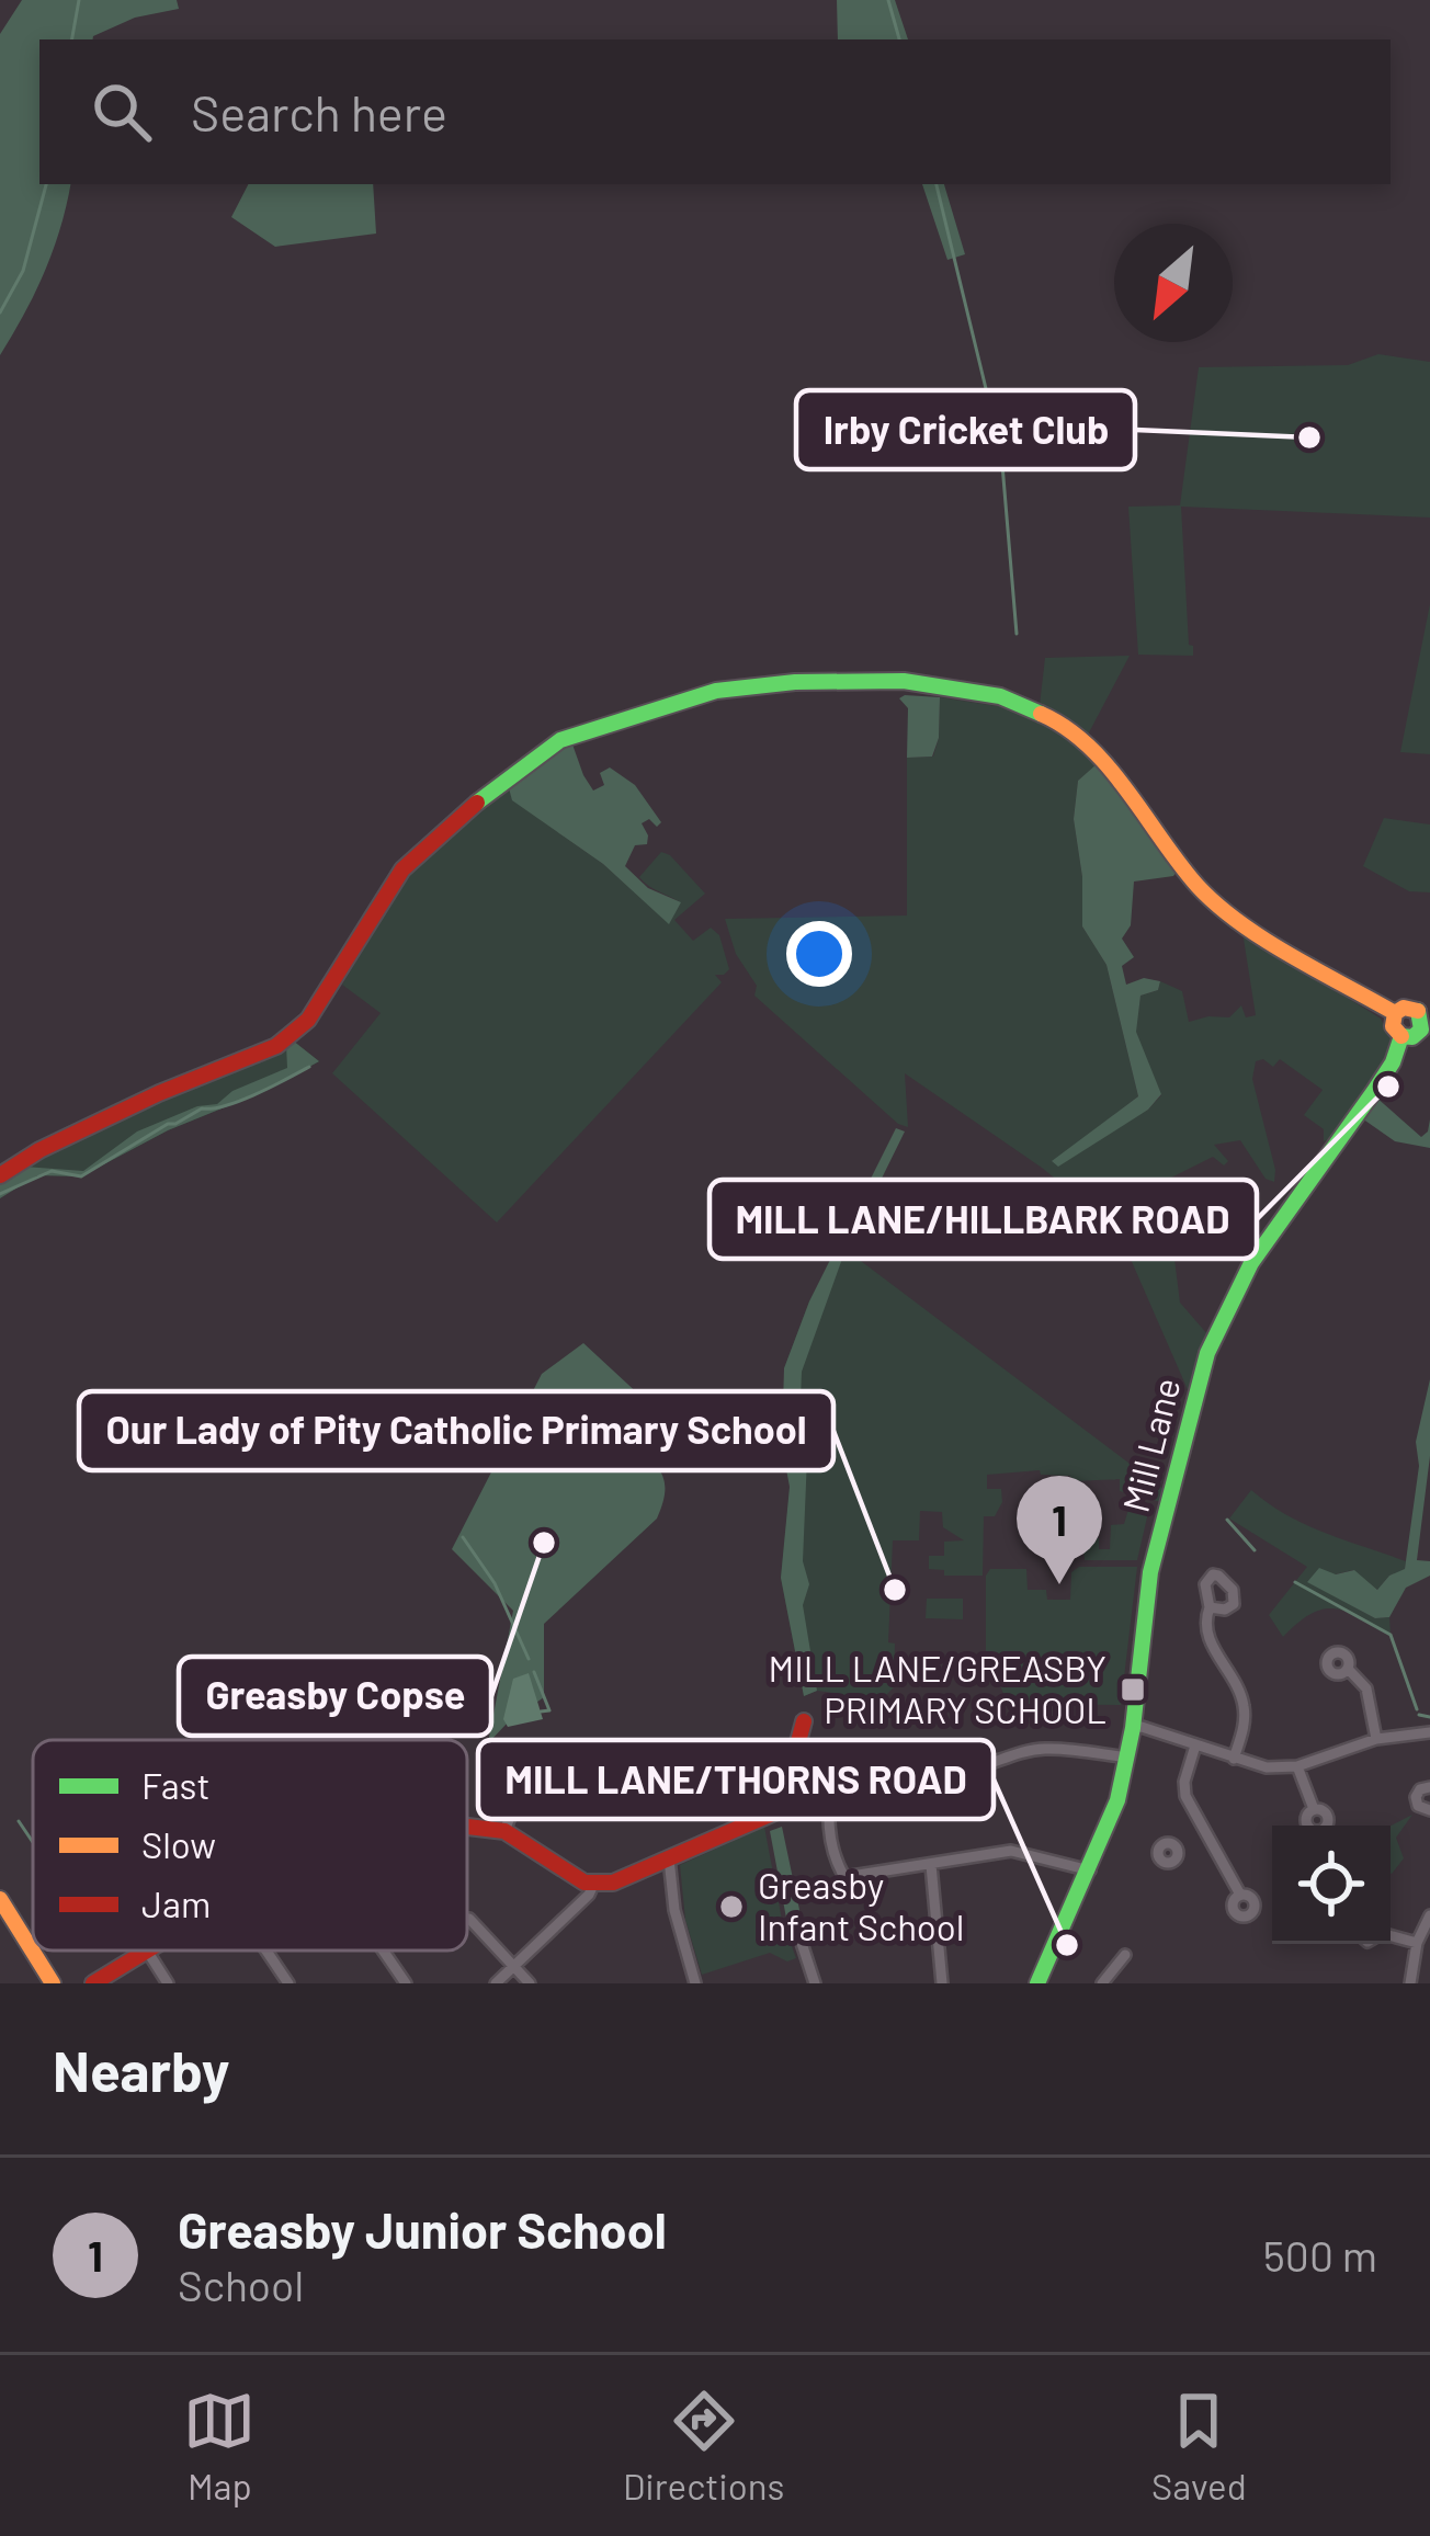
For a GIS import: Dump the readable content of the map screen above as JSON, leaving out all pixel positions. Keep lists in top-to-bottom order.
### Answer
{
  "streets": {
    "street": ["Mill Lane"]
  },
  "places": {
    "other": [
      "Irby Cricket Club",
      "MILL LANE/HILLBARK ROAD",
      "Greasby Copse",
      "Our Lady of Pity Catholic Primary School",
      "Greasby Infant School",
      "MILL LANE/THORNS ROAD"
    ],
    "transit": ["MILL LANE/GREASBY PRIMARY SCHOOL"]
  },
  "legend": ["Fast", "Slow", "Jam"],
  "north": "bottom left",
  "page": {
    "search": "Search here",
    "pins": "1",
    "heading": "Nearby",
    "list": [
      {
        "mark": "1",
        "name": "Greasby Junior School",
        "note": "School",
        "value": "500 m"
      }
    ],
    "nav": ["Map", "Directions", "Saved"]
  }
}
